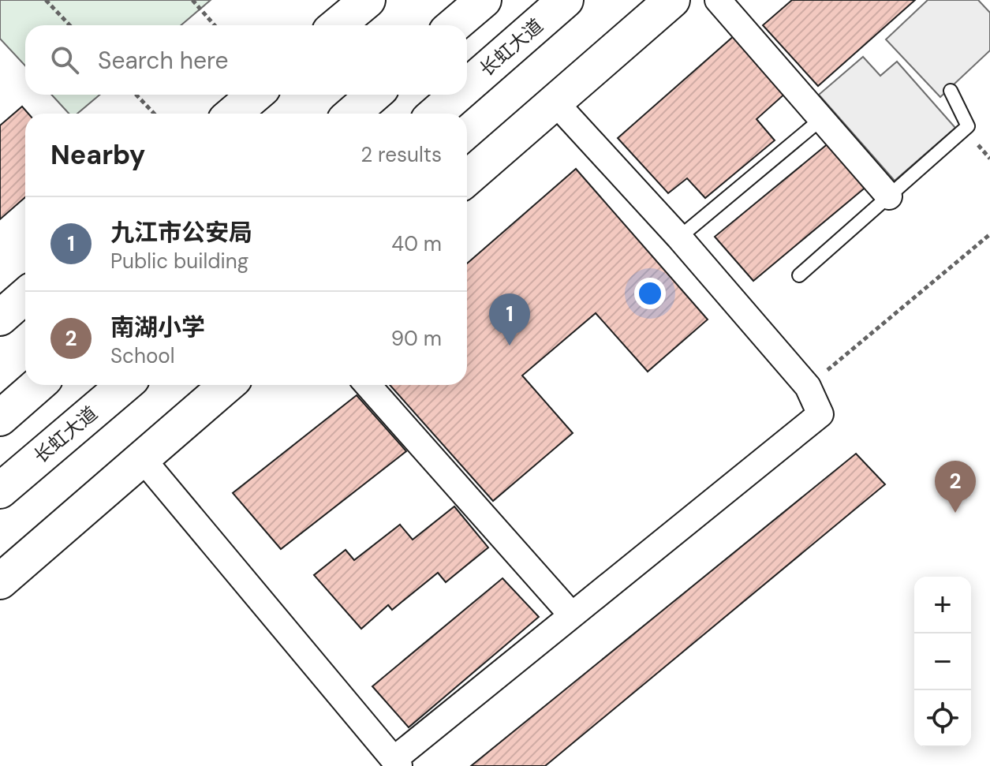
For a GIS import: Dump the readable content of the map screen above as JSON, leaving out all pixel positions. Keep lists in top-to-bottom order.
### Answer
{
  "streets": {
    "main road": ["长虹大道"]
  },
  "page": {
    "search": "Search here",
    "heading": ["Nearby", "2 results"],
    "list": [
      {
        "mark": "1",
        "name": "九江市公安局",
        "note": "Public building",
        "value": "40 m"
      },
      {
        "mark": "2",
        "name": "南湖小学",
        "note": "School",
        "value": "90 m"
      }
    ],
    "pins": ["1", "2"],
    "map_buttons": ["+", "−"]
  }
}
